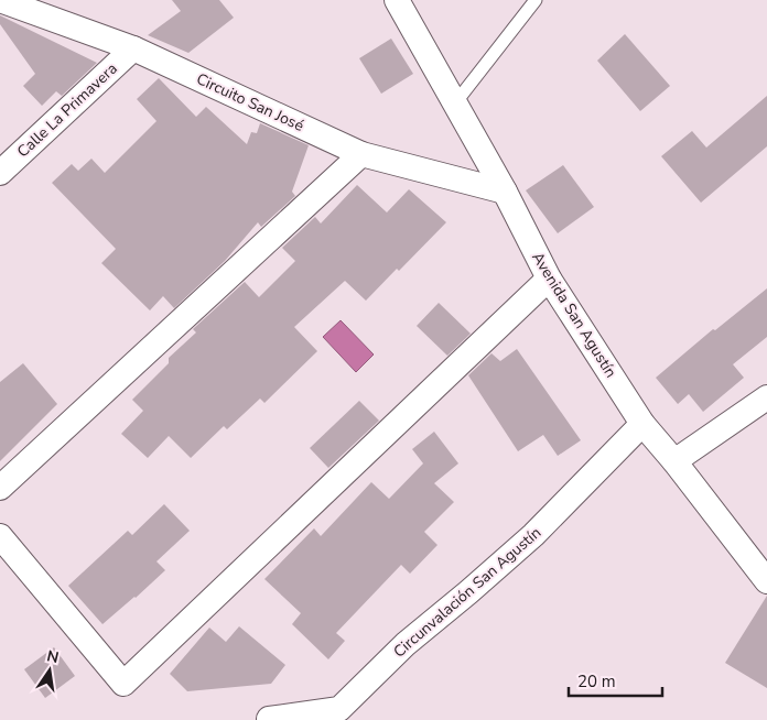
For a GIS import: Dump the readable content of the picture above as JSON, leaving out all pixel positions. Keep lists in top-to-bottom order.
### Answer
{
  "streets": {
    "street": [
      "Circuito San José",
      "Calle La Primavera",
      "Avenida San Agustín",
      "Circunvalación San Agustín"
    ]
  },
  "crossings": [
    ["Circuito San José", "Calle La Primavera"],
    ["Circuito San José", "Avenida San Agustín"],
    ["Avenida San Agustín", "Circunvalación San Agustín"]
  ],
  "scale_bar": "20 m",
  "north": "top"
}
